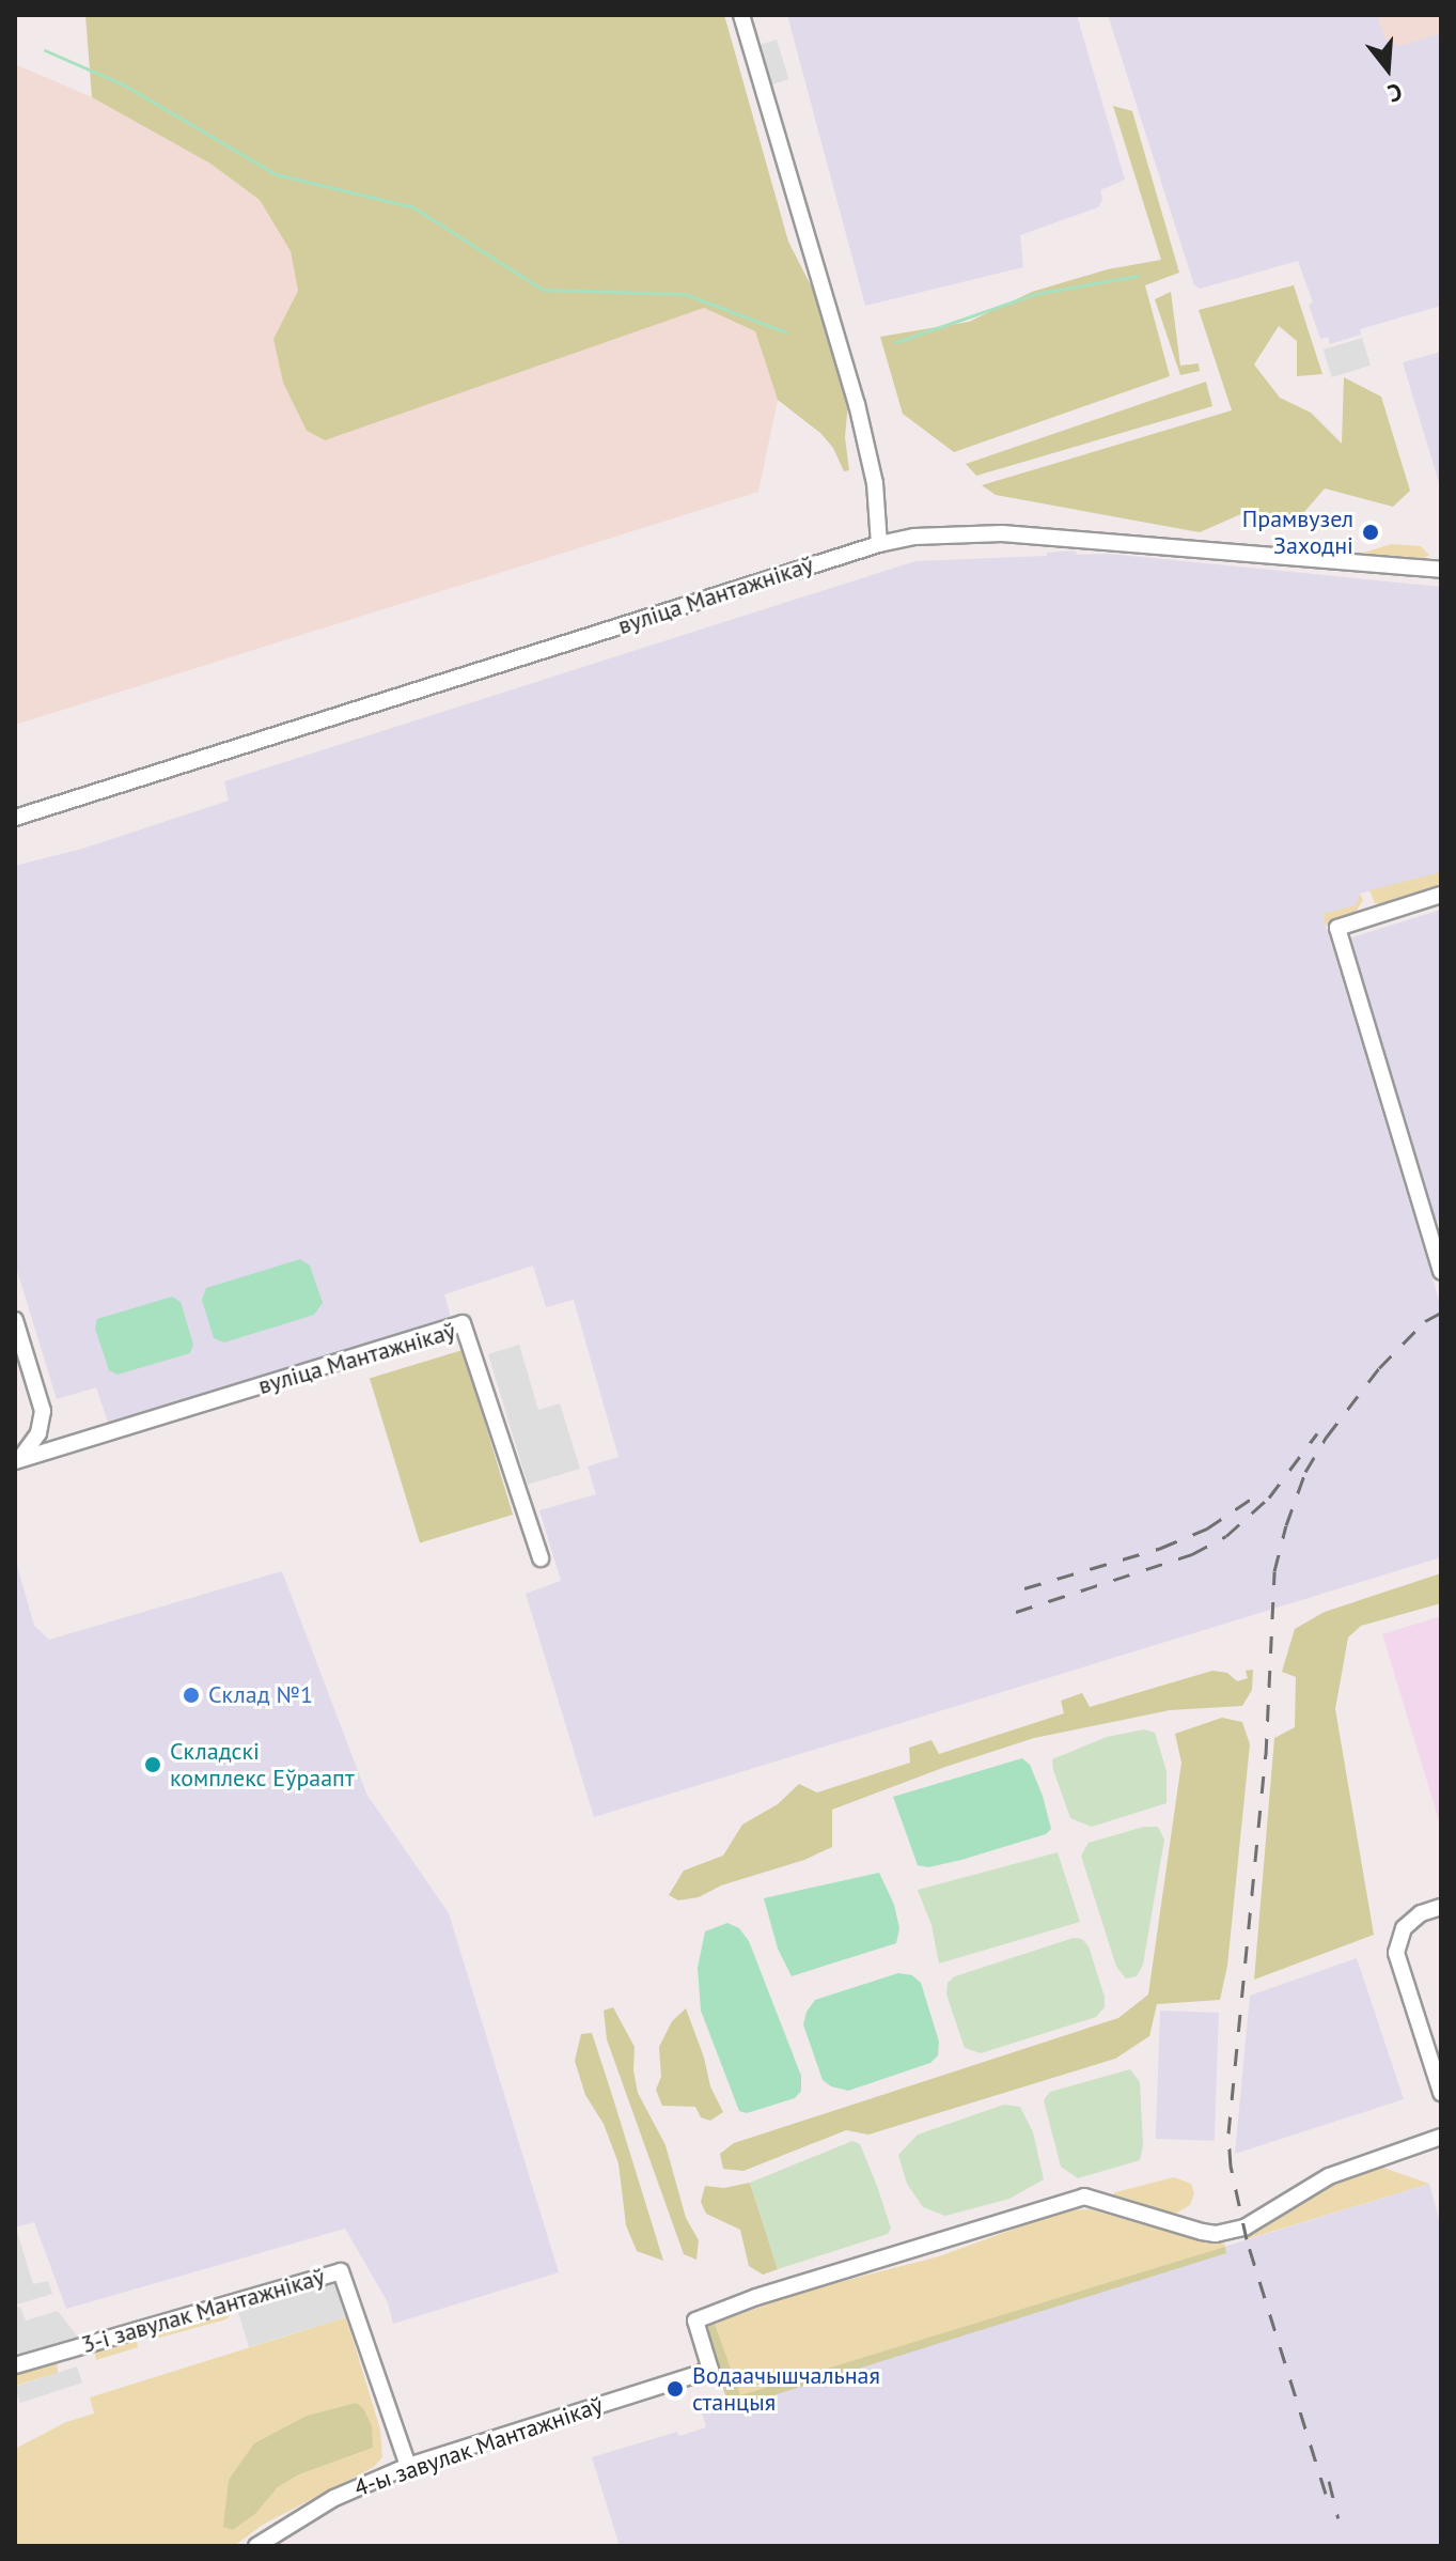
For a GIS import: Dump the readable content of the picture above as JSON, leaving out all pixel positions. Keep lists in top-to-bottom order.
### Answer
{
  "streets": {
    "street": ["вуліца Мантажнікаў", "3-і завулак Мантажнікаў", "4-ы завулак Мантажнікаў"]
  },
  "crossings": [
    ["3-і завулак Мантажнікаў", "4-ы завулак Мантажнікаў"]
  ],
  "places": [
    "Прамвузел Заходні",
    "Склад №1",
    "Складскі комплекс Еўраапт",
    "Водаачышчальная станцыя"
  ],
  "north": "bottom"
}
